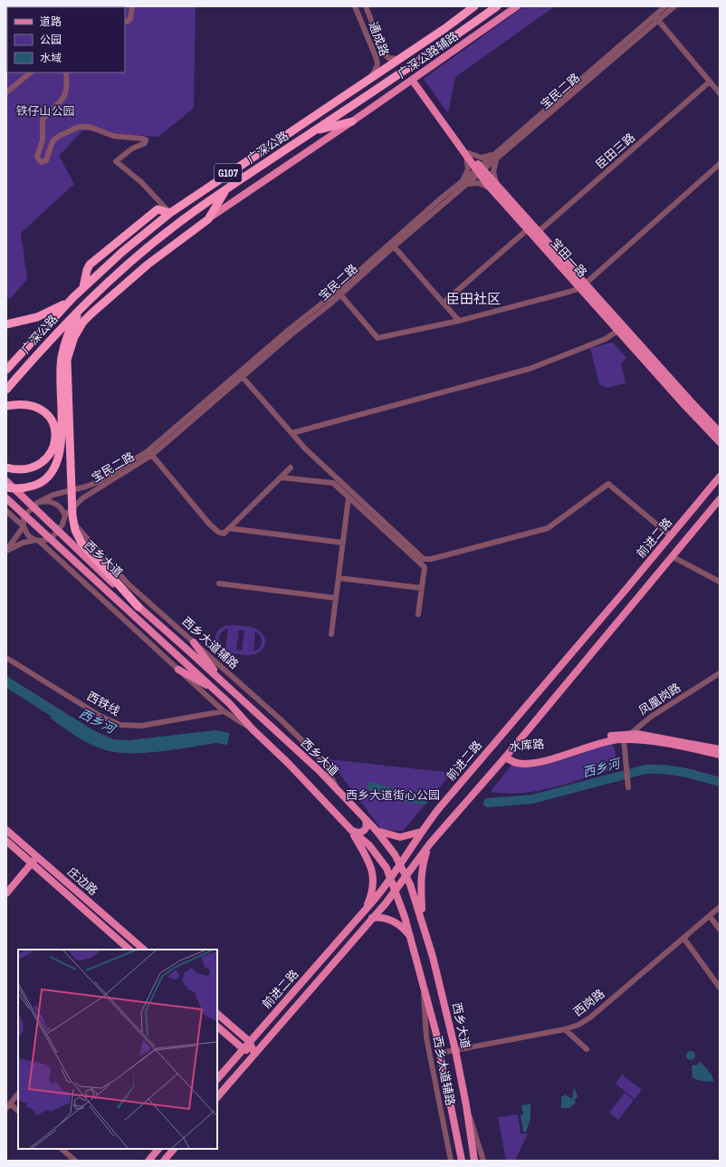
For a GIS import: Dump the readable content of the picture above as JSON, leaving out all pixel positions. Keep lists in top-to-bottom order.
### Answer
{
  "streets": {
    "highway": ["广深公路", "G107"],
    "main road": [
      "广深公路辅路",
      "宝田一路",
      "前进二路",
      "西乡大道",
      "水库路",
      "庄边路"
    ],
    "street": [
      "通成路",
      "宝民二路",
      "臣田三路",
      "西乡大道辅路",
      "凤凰岗路",
      "西铁线",
      "西岗路"
    ]
  },
  "crossings": [
    ["通成路", "广深公路"],
    ["广深公路辅路", "宝田一路"],
    ["宝民二路", "宝田一路"],
    ["宝民二路", "西乡大道辅路"],
    ["臣田三路", "宝田一路"],
    ["前进二路", "西乡大道"],
    ["前进二路", "水库路"],
    ["西乡大道", "西乡大道辅路"],
    ["西乡大道", "西岗路"],
    ["凤凰岗路", "水库路"]
  ],
  "districts": ["臣田社区"],
  "water": ["西乡河"],
  "parks": ["铁仔山公园", "西乡大道街心公园"],
  "legend": ["道路", "公园", "水域"]
}
